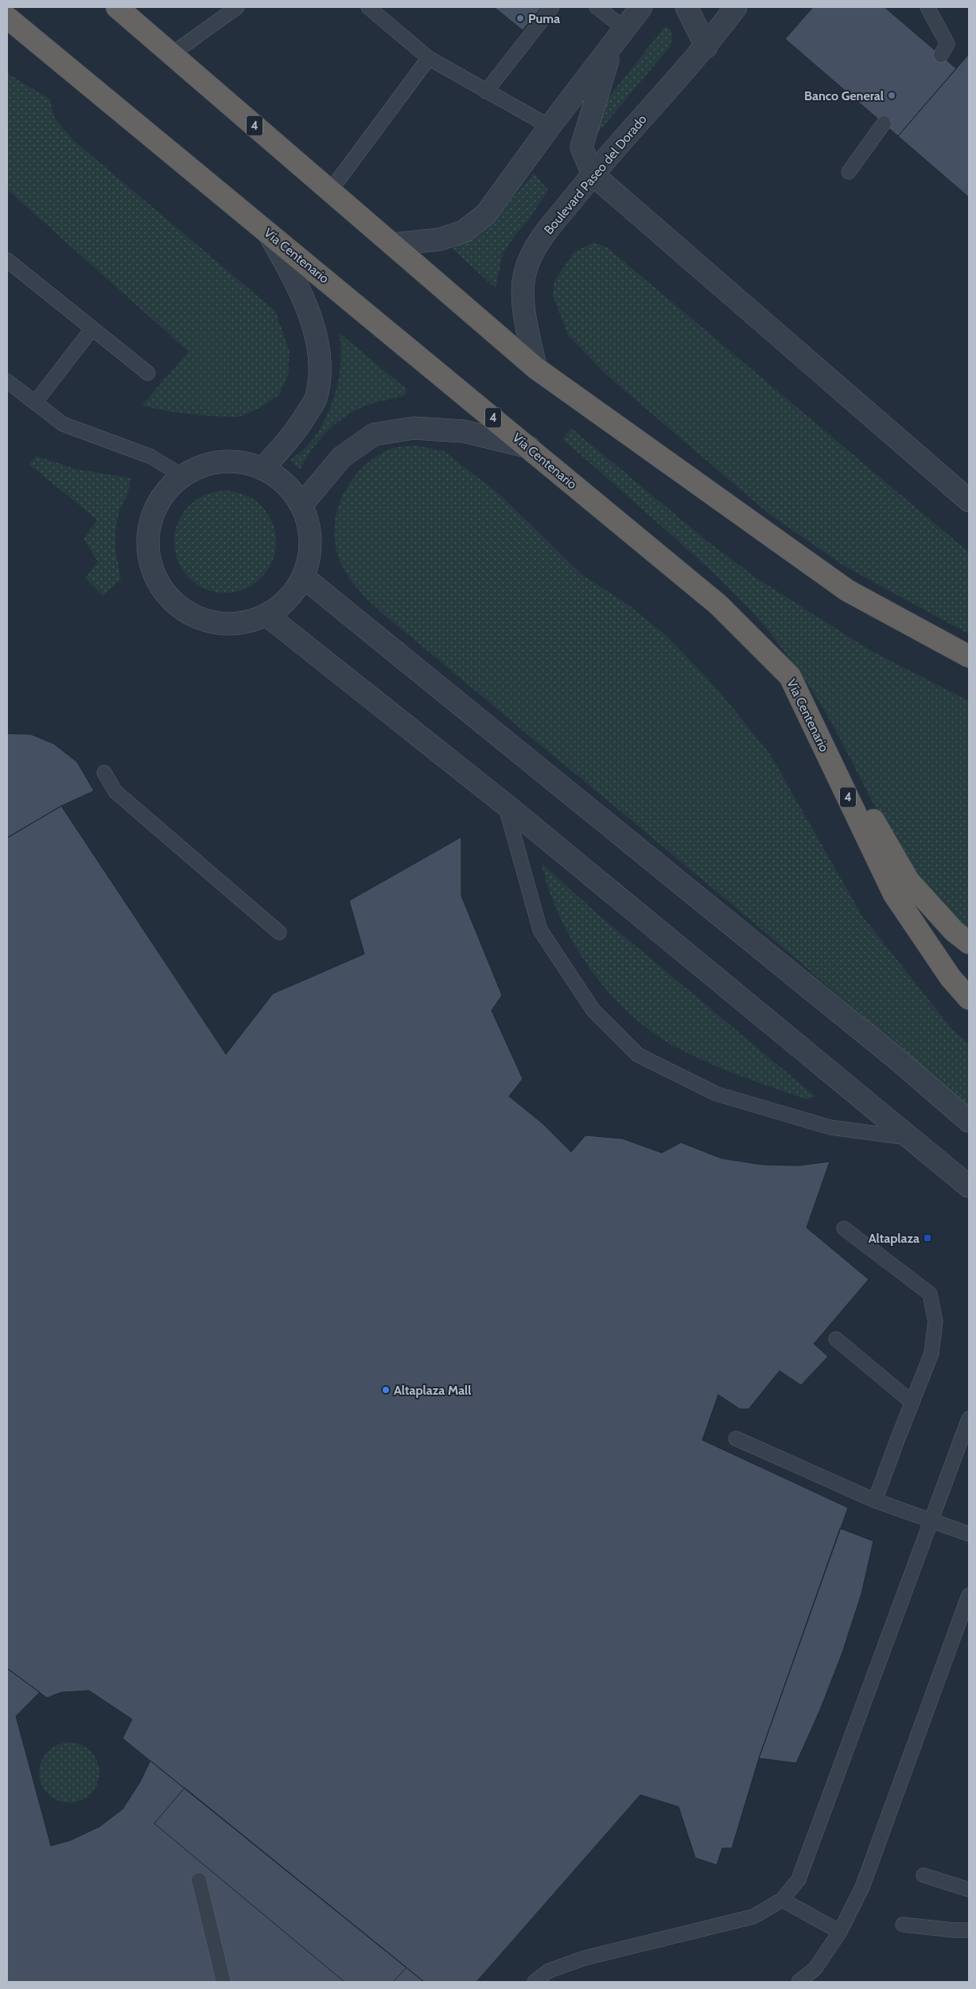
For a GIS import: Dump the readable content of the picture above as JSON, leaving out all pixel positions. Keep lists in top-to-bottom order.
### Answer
{
  "streets": {
    "highway": ["4", "Vía Centenario"],
    "street": ["Boulevard Paseo del Dorado"]
  },
  "crossings": [
    ["4", "Boulevard Paseo del Dorado"]
  ],
  "places": {
    "other": ["Puma", "Banco General", "Altaplaza Mall"],
    "transit": ["Altaplaza"]
  }
}
